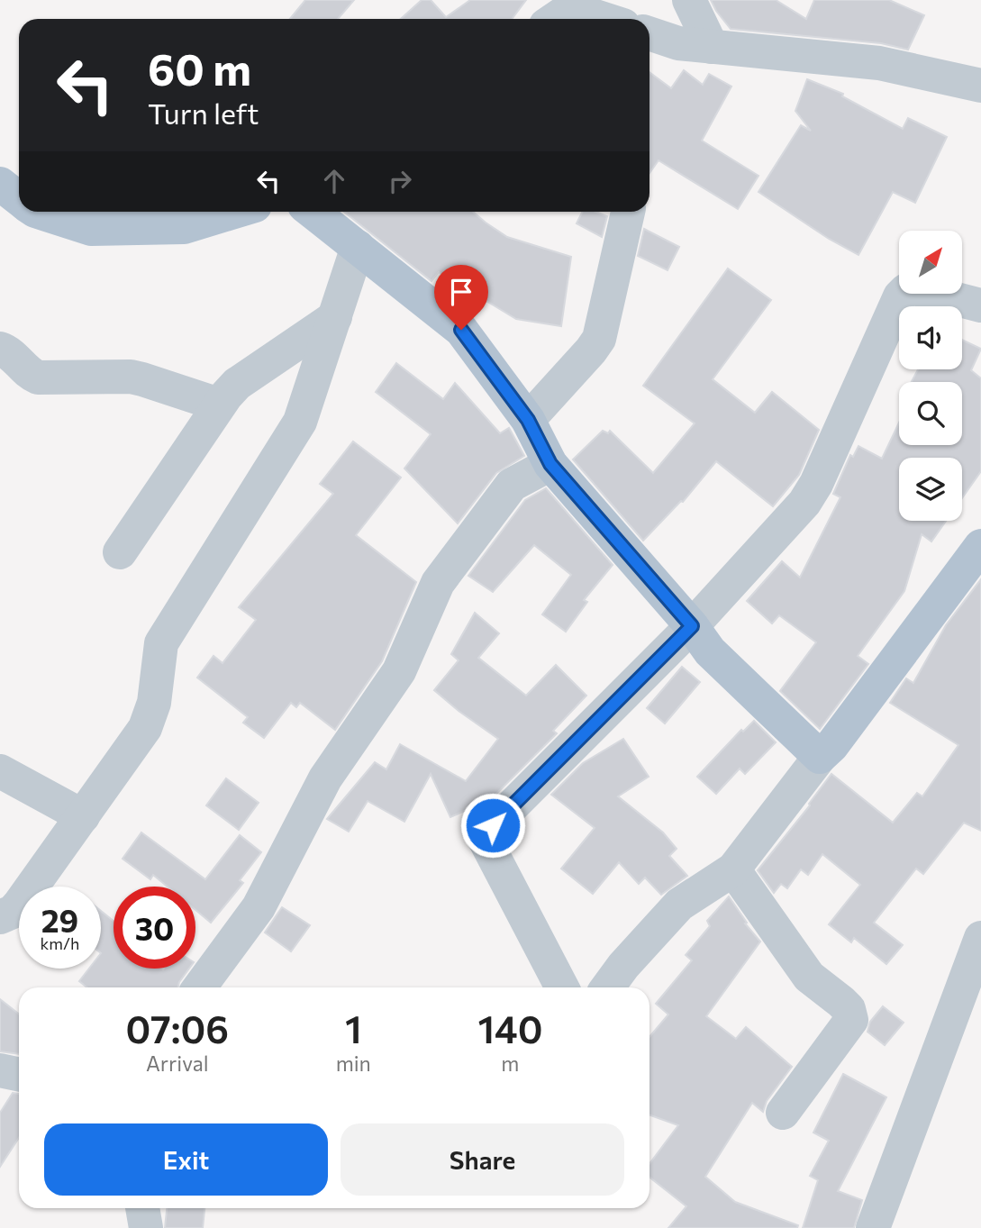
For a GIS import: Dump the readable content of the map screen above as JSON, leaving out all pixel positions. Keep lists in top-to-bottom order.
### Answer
{
  "north": "top right",
  "page": {
    "turn": ["60 m", "Turn left"],
    "speed": "29 km/h",
    "limit": "30",
    "eta": [
      "07:06",
      "Arrival",
      "1",
      "min",
      "140",
      "m"
    ],
    "buttons": ["Exit", "Share"]
  }
}
